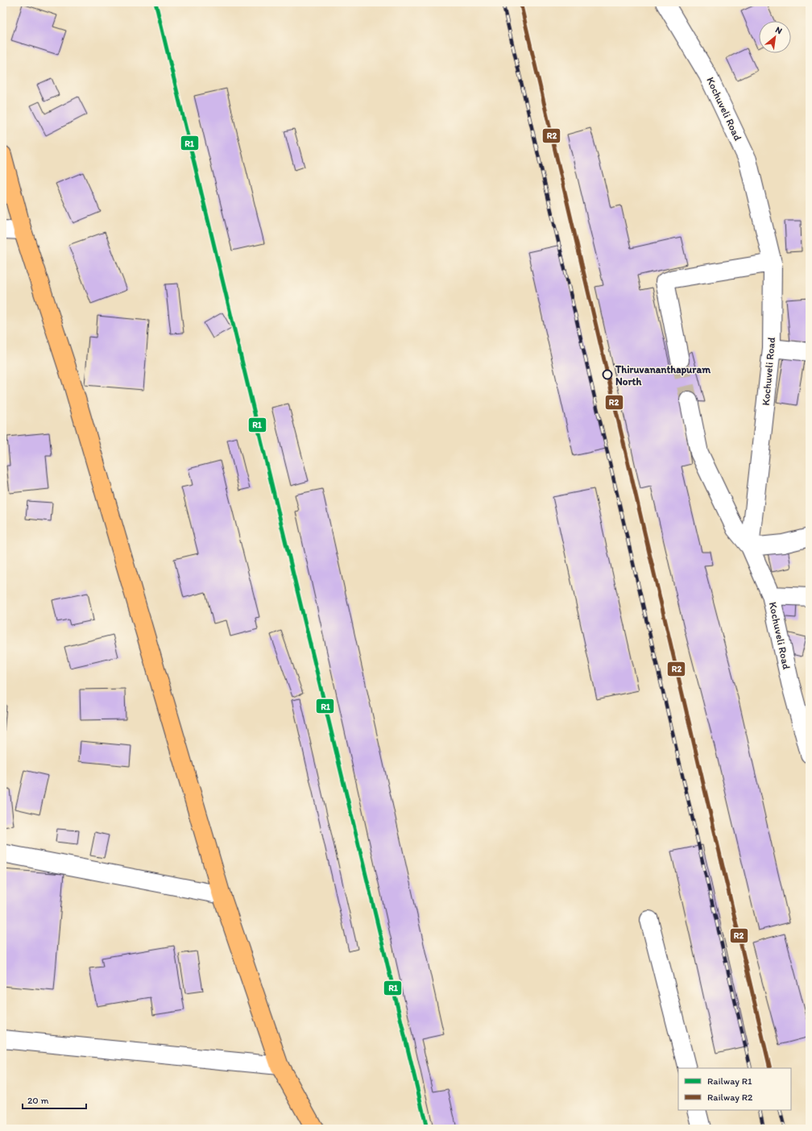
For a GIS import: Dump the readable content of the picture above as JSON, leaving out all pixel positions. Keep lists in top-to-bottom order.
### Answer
{
  "streets": {
    "street": ["Kochuveli Road"]
  },
  "places": ["Thiruvananthapuram North"],
  "lines": ["rail line R1", "rail line R2"],
  "legend": ["Railway R1", "Railway R2"],
  "scale_bar": "20 m",
  "north": "top right"
}
